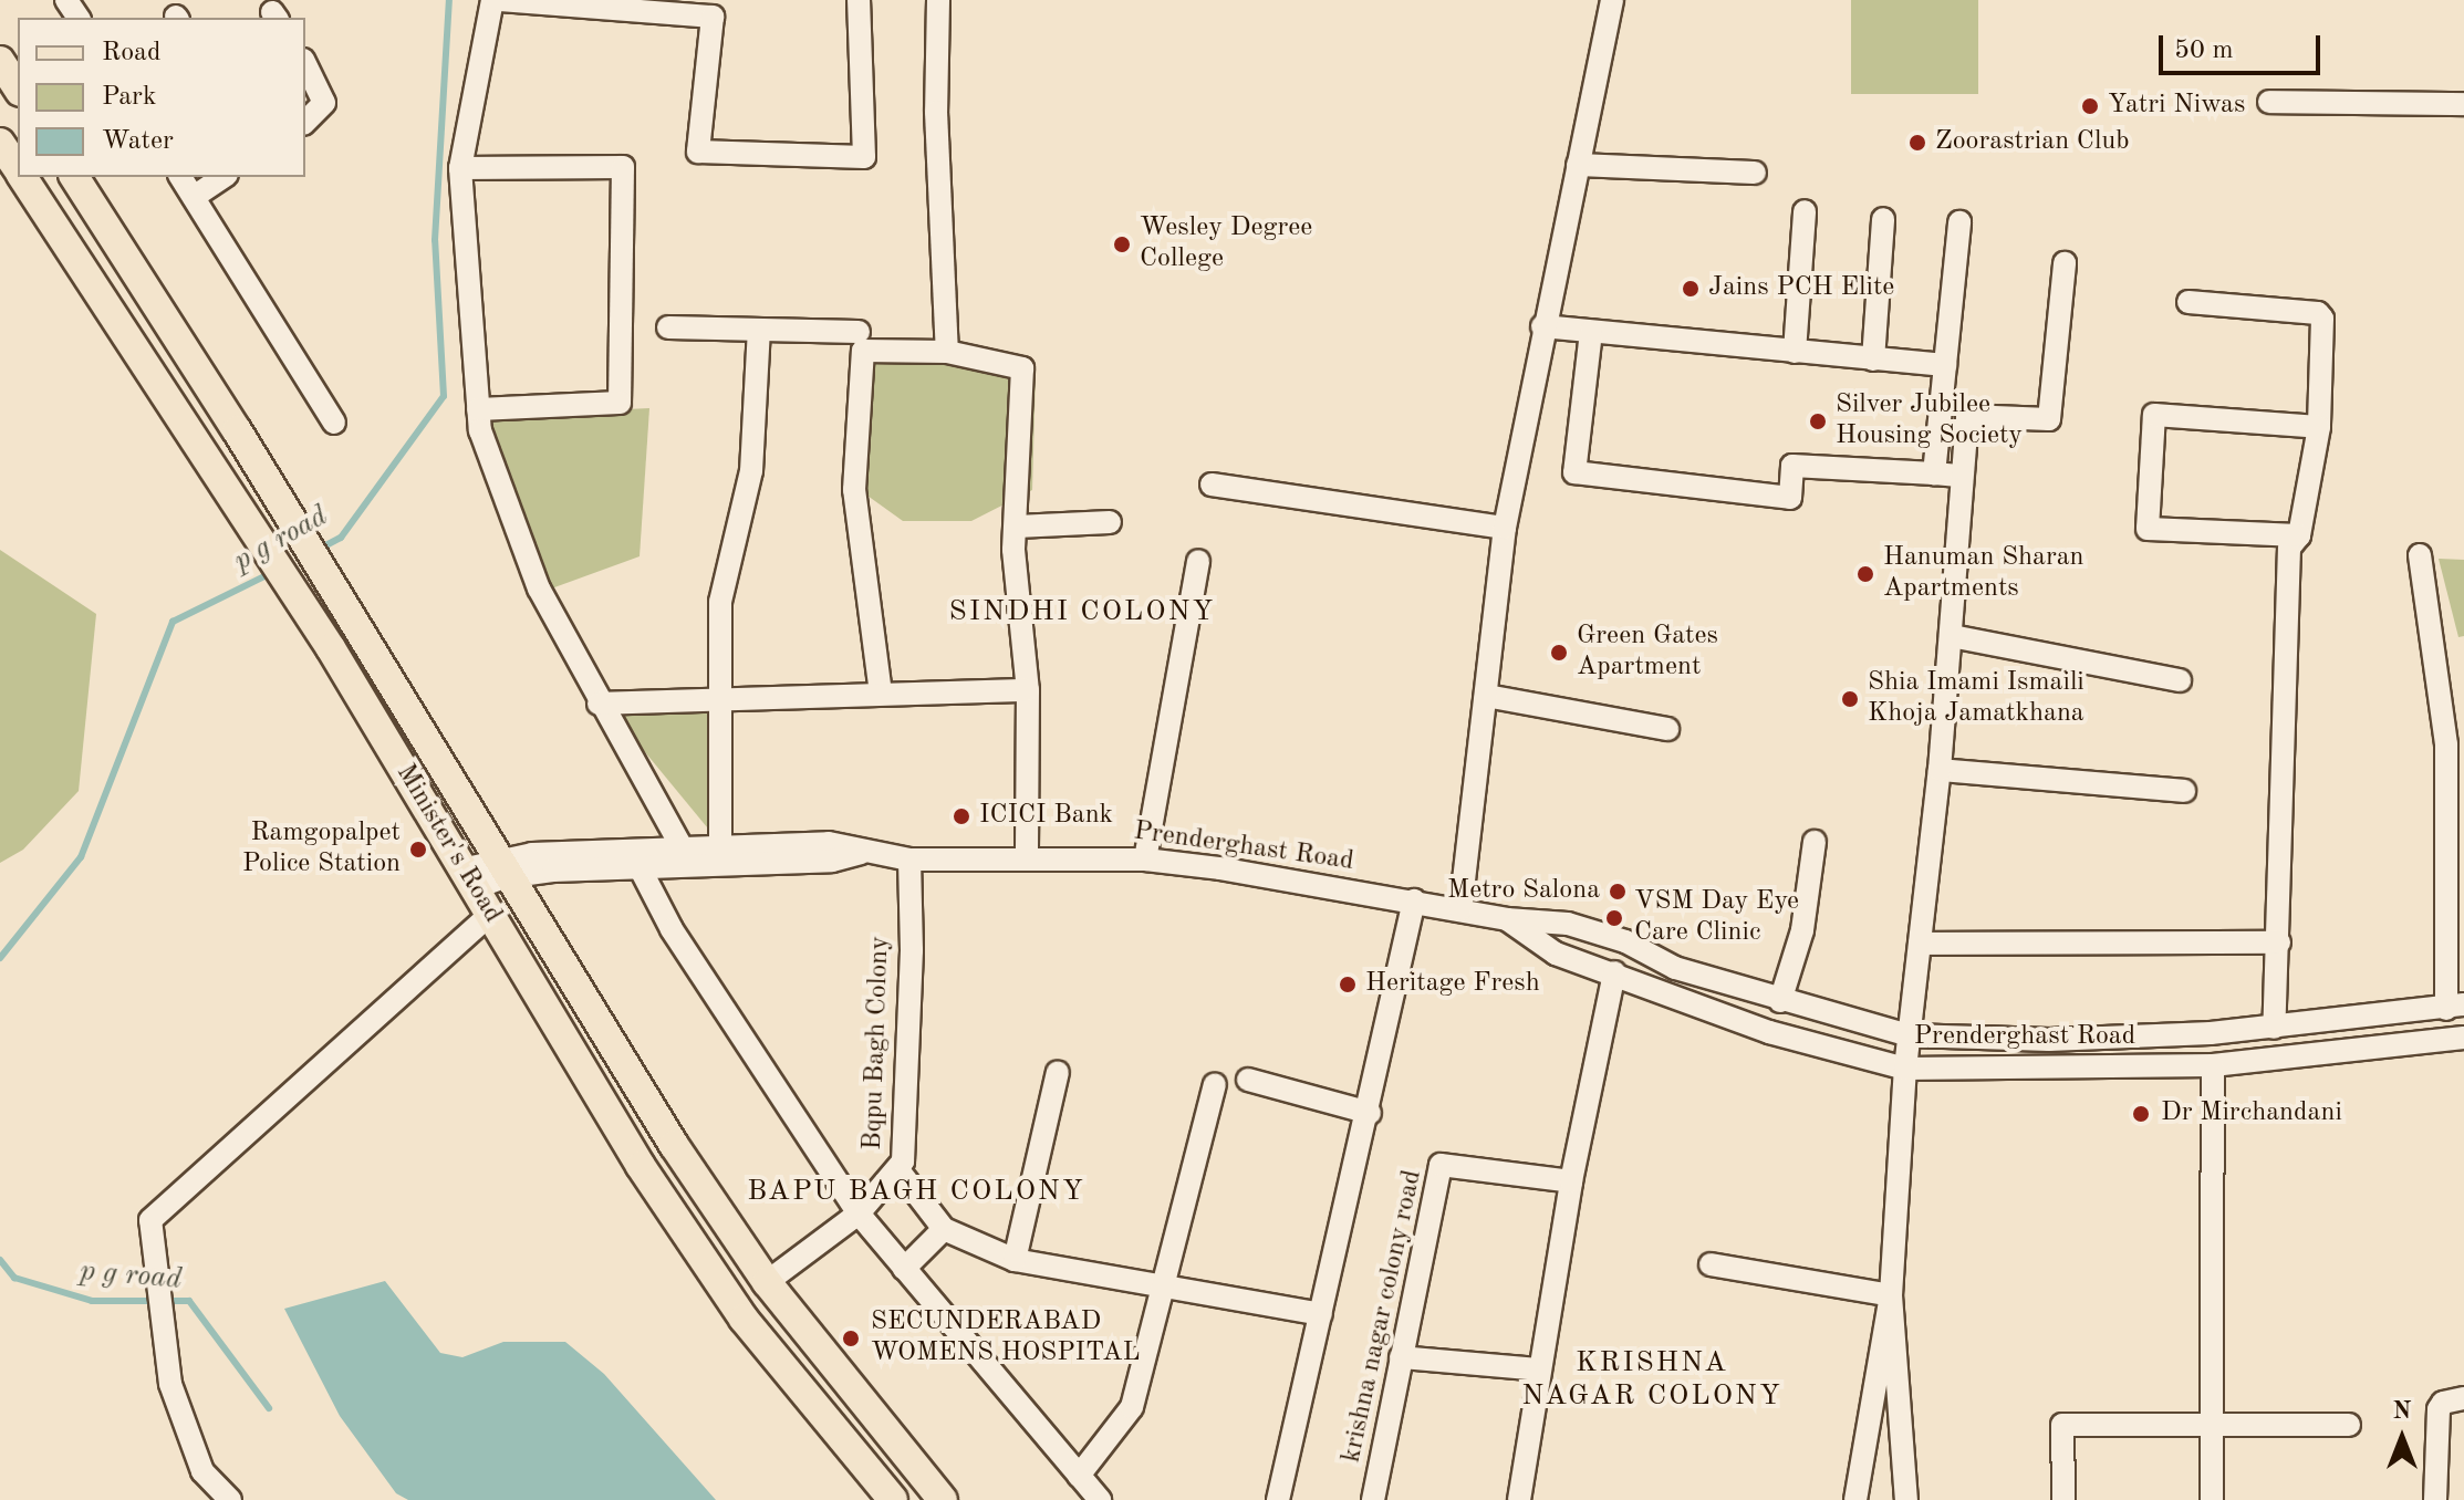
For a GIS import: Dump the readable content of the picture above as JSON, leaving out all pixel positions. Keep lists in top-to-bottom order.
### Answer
{
  "streets": {
    "main road": ["Minister's Road"],
    "street": ["Prenderghast Road", "Bqpu Bagh Colony", "krishna nagar colony road"]
  },
  "crossings": [
    ["Minister's Road", "Prenderghast Road"],
    ["Minister's Road", "Bqpu Bagh Colony"],
    ["Prenderghast Road", "Bqpu Bagh Colony"]
  ],
  "districts": ["SINDHI COLONY", "BAPU BAGH COLONY", "KRISHNA NAGAR COLONY"],
  "water": ["p g road"],
  "places": [
    "Yatri Niwas",
    "Zoorastrian Club",
    "Wesley Degree College",
    "Jains PCH Elite",
    "Silver Jubilee Housing Society",
    "Hanuman Sharan Apartments",
    "Green Gates Apartment",
    "Shia Imami Ismaili Khoja Jamatkhana",
    "ICICI Bank",
    "Ramgopalpet Police Station",
    "Metro Salona",
    "VSM Day Eye Care Clinic",
    "Heritage Fresh",
    "Dr Mirchandani",
    "SECUNDERABAD WOMENS HOSPITAL"
  ],
  "legend": ["Road", "Park", "Water"],
  "scale_bar": "50 m",
  "north": "top"
}
